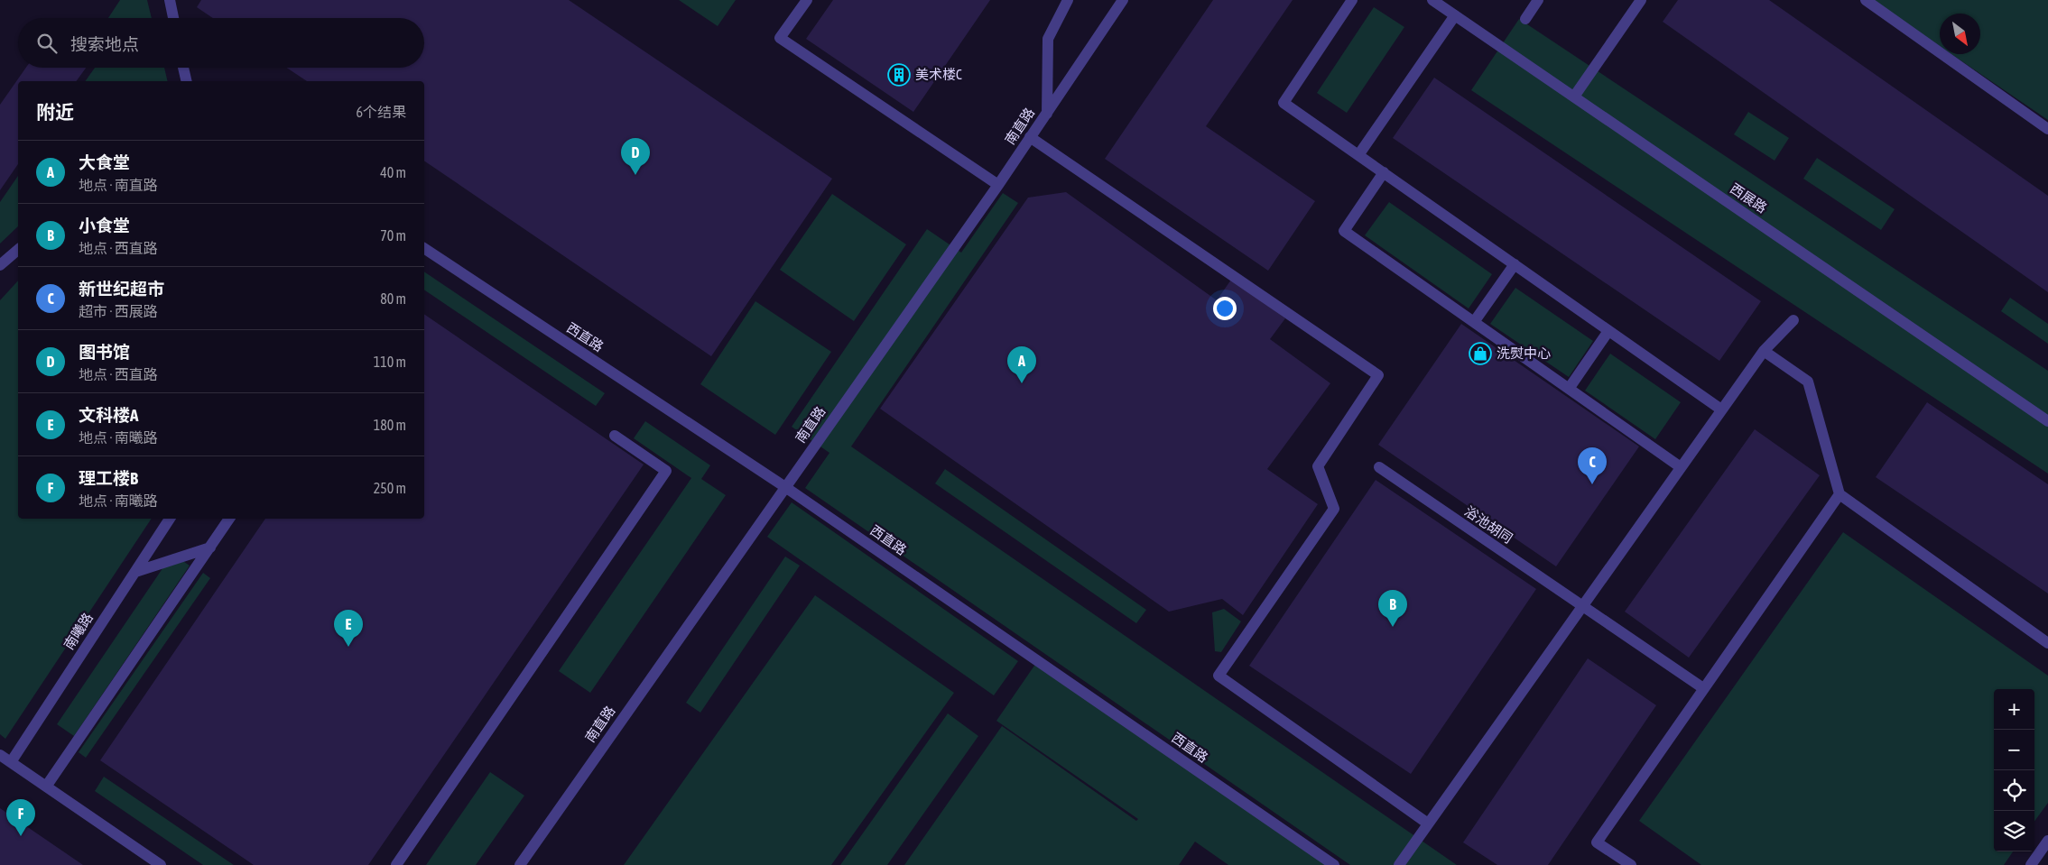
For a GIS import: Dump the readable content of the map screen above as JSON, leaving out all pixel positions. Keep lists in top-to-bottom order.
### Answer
{
  "streets": {
    "street": [
      "南直路",
      "西展路",
      "西直路",
      "浴池胡同",
      "南曦路"
    ]
  },
  "crossings": [
    ["南直路", "西直路"]
  ],
  "places": {
    "building": ["美术楼C"],
    "shop": ["洗熨中心"]
  },
  "north": "bottom right",
  "page": {
    "search": "搜索地点",
    "heading": ["附近", "6个结果"],
    "pins": [
      "D",
      "A",
      "C",
      "B",
      "E",
      "F"
    ],
    "list": [
      {
        "mark": "A",
        "name": "大食堂",
        "note": "地点 · 南直路",
        "value": "40 m"
      },
      {
        "mark": "B",
        "name": "小食堂",
        "note": "地点 · 西直路",
        "value": "70 m"
      },
      {
        "mark": "C",
        "name": "新世纪超市",
        "note": "超市 · 西展路",
        "value": "80 m"
      },
      {
        "mark": "D",
        "name": "图书馆",
        "note": "地点 · 西直路",
        "value": "110 m"
      },
      {
        "mark": "E",
        "name": "文科楼A",
        "note": "地点 · 南曦路",
        "value": "180 m"
      },
      {
        "mark": "F",
        "name": "理工楼B",
        "note": "地点 · 南曦路",
        "value": "250 m"
      }
    ],
    "map_buttons": ["+", "−"]
  }
}
